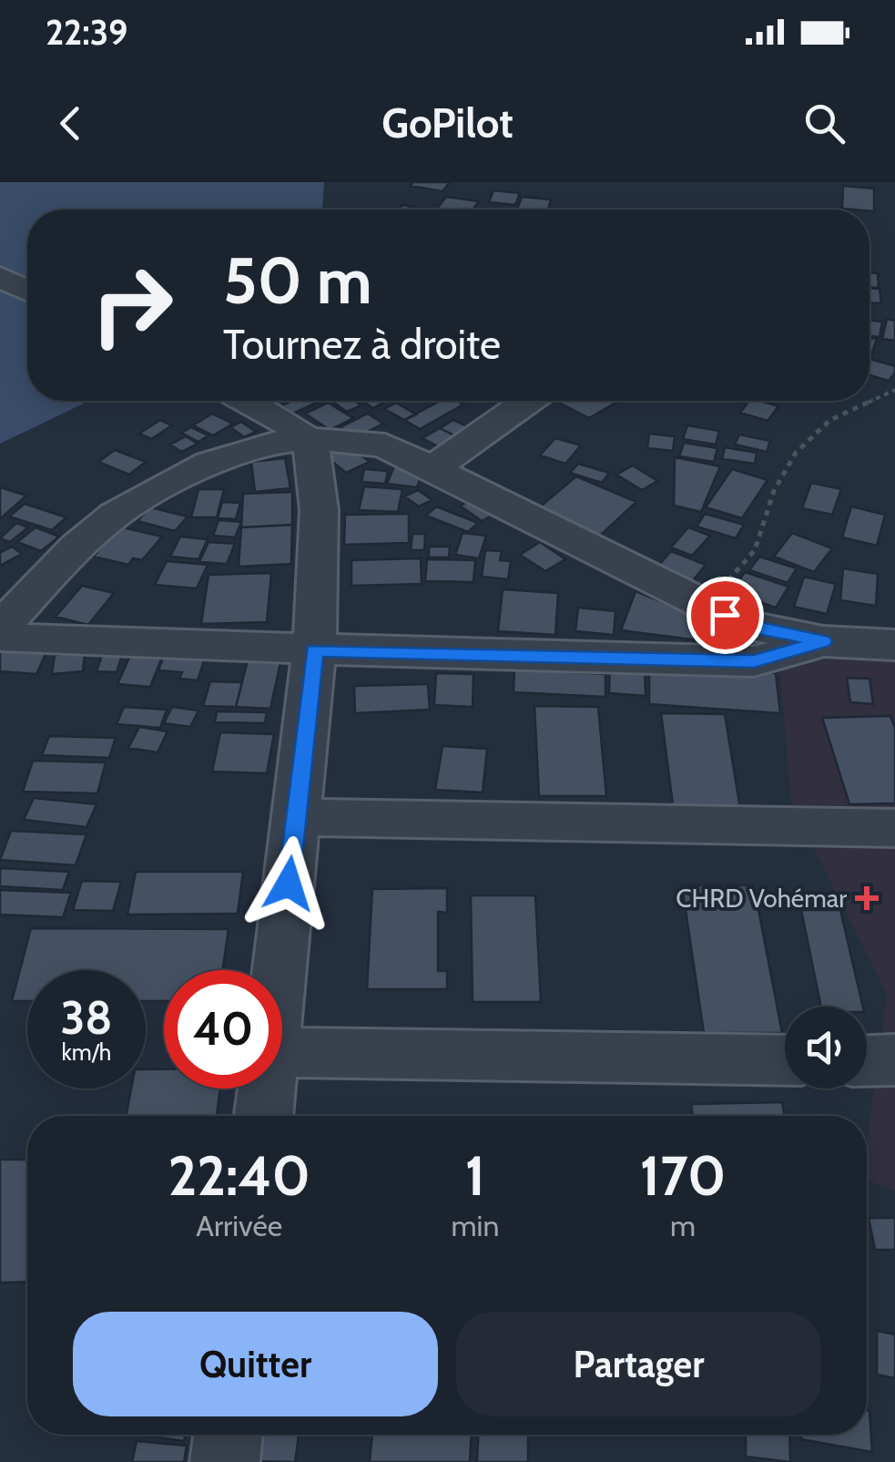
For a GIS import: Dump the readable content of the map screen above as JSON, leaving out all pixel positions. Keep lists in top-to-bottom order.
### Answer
{
  "places": {
    "health": ["CHRD Vohémar"]
  },
  "page": {
    "status": "22:39",
    "header": "GoPilot",
    "turn": ["50 m", "Tournez à droite"],
    "speed": "38 km/h",
    "limit": "40",
    "eta": [
      "22:40",
      "Arrivée",
      "1",
      "min",
      "170",
      "m"
    ],
    "buttons": ["Quitter", "Partager"]
  }
}
